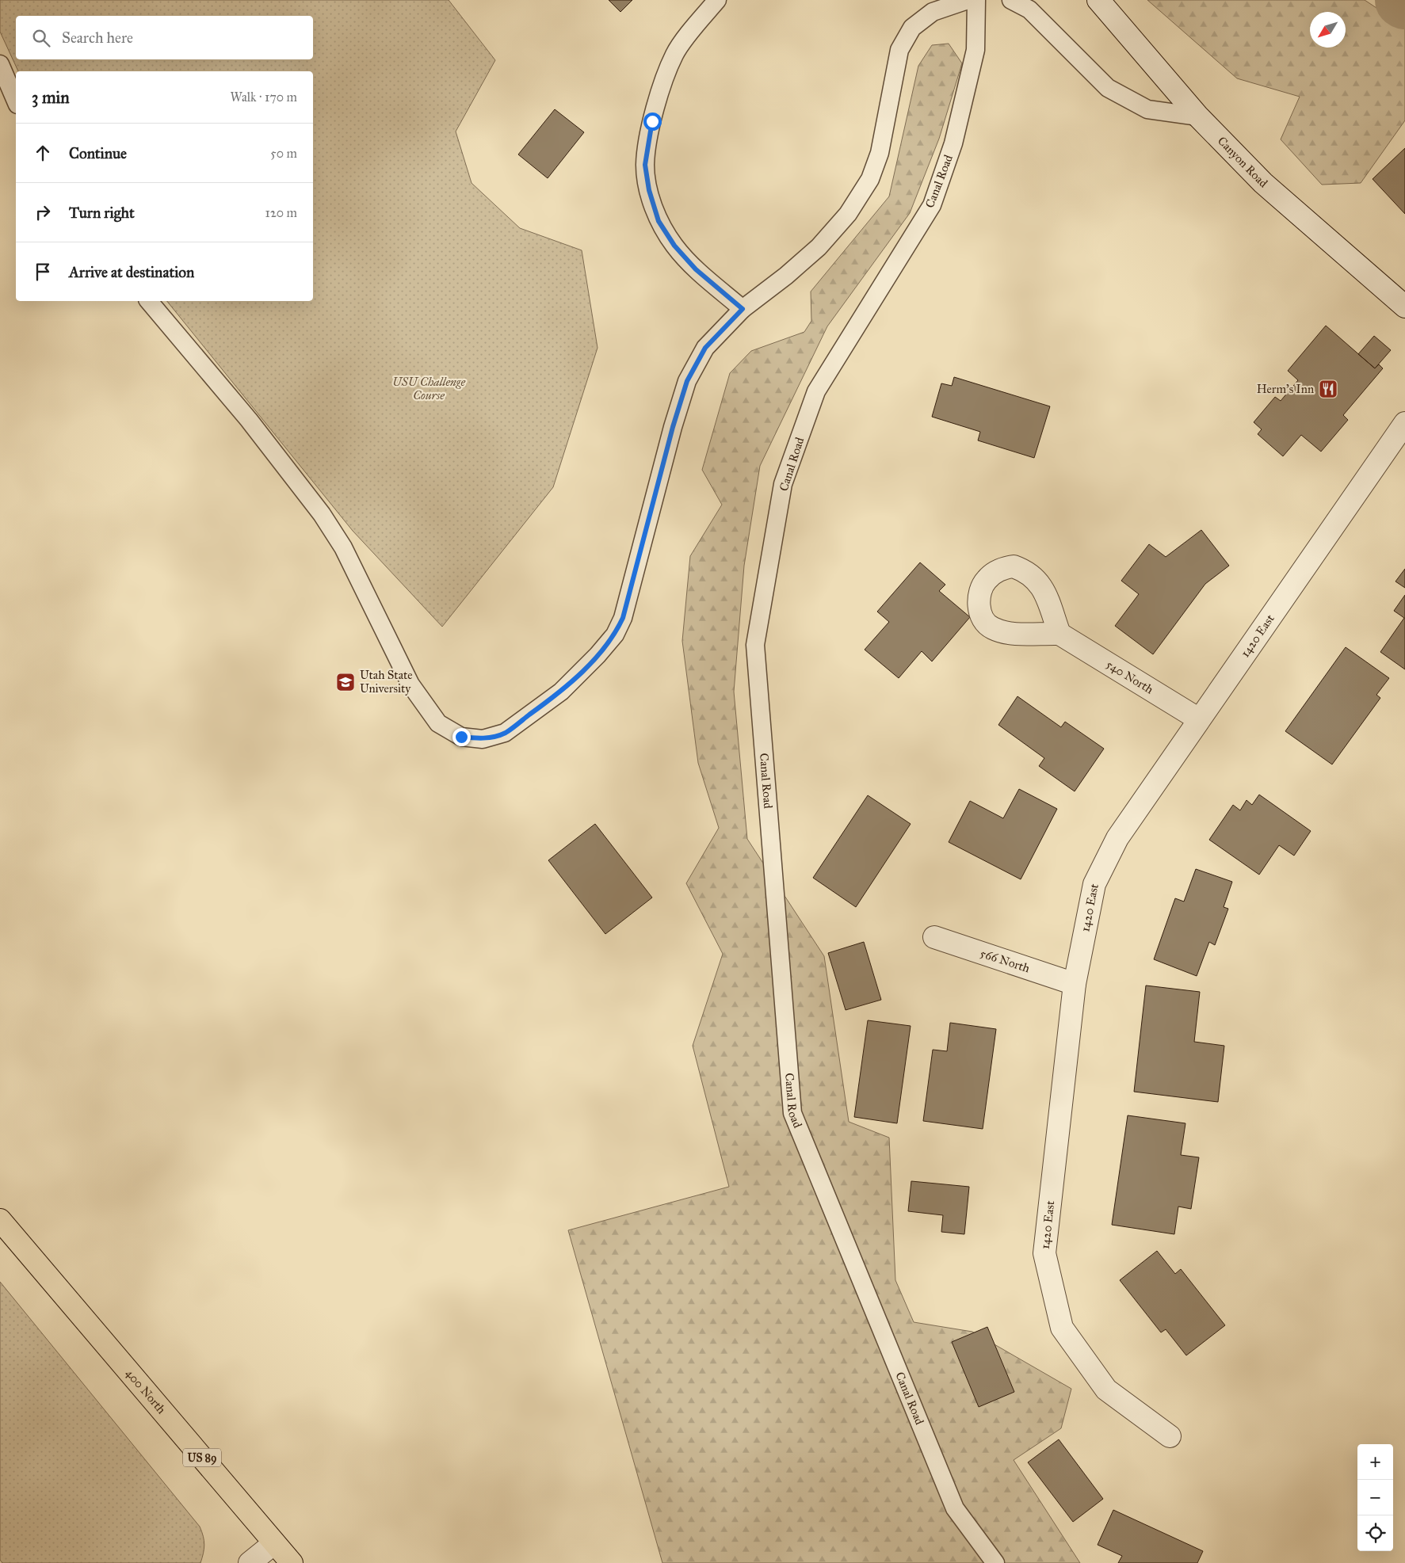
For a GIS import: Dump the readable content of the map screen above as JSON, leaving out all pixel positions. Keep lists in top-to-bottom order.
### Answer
{
  "streets": {
    "main road": ["400 North", "US 89"],
    "street": [
      "Canyon Road",
      "1420 East",
      "540 North",
      "566 North"
    ],
    "lane": ["Canal Road"]
  },
  "crossings": [
    ["1420 East", "540 North"],
    ["1420 East", "566 North"]
  ],
  "parks": ["USU Challenge Course"],
  "places": {
    "restaurant": ["Herm’s Inn"],
    "school or university": ["Utah State University"]
  },
  "north": "bottom left",
  "page": {
    "search": "Search here",
    "heading": ["3 min", "Walk · 170 m"],
    "list": [
      ["Continue", "50 m"],
      ["Turn right", "120 m"],
      "Arrive at destination"
    ],
    "map_buttons": ["+", "−"]
  }
}
